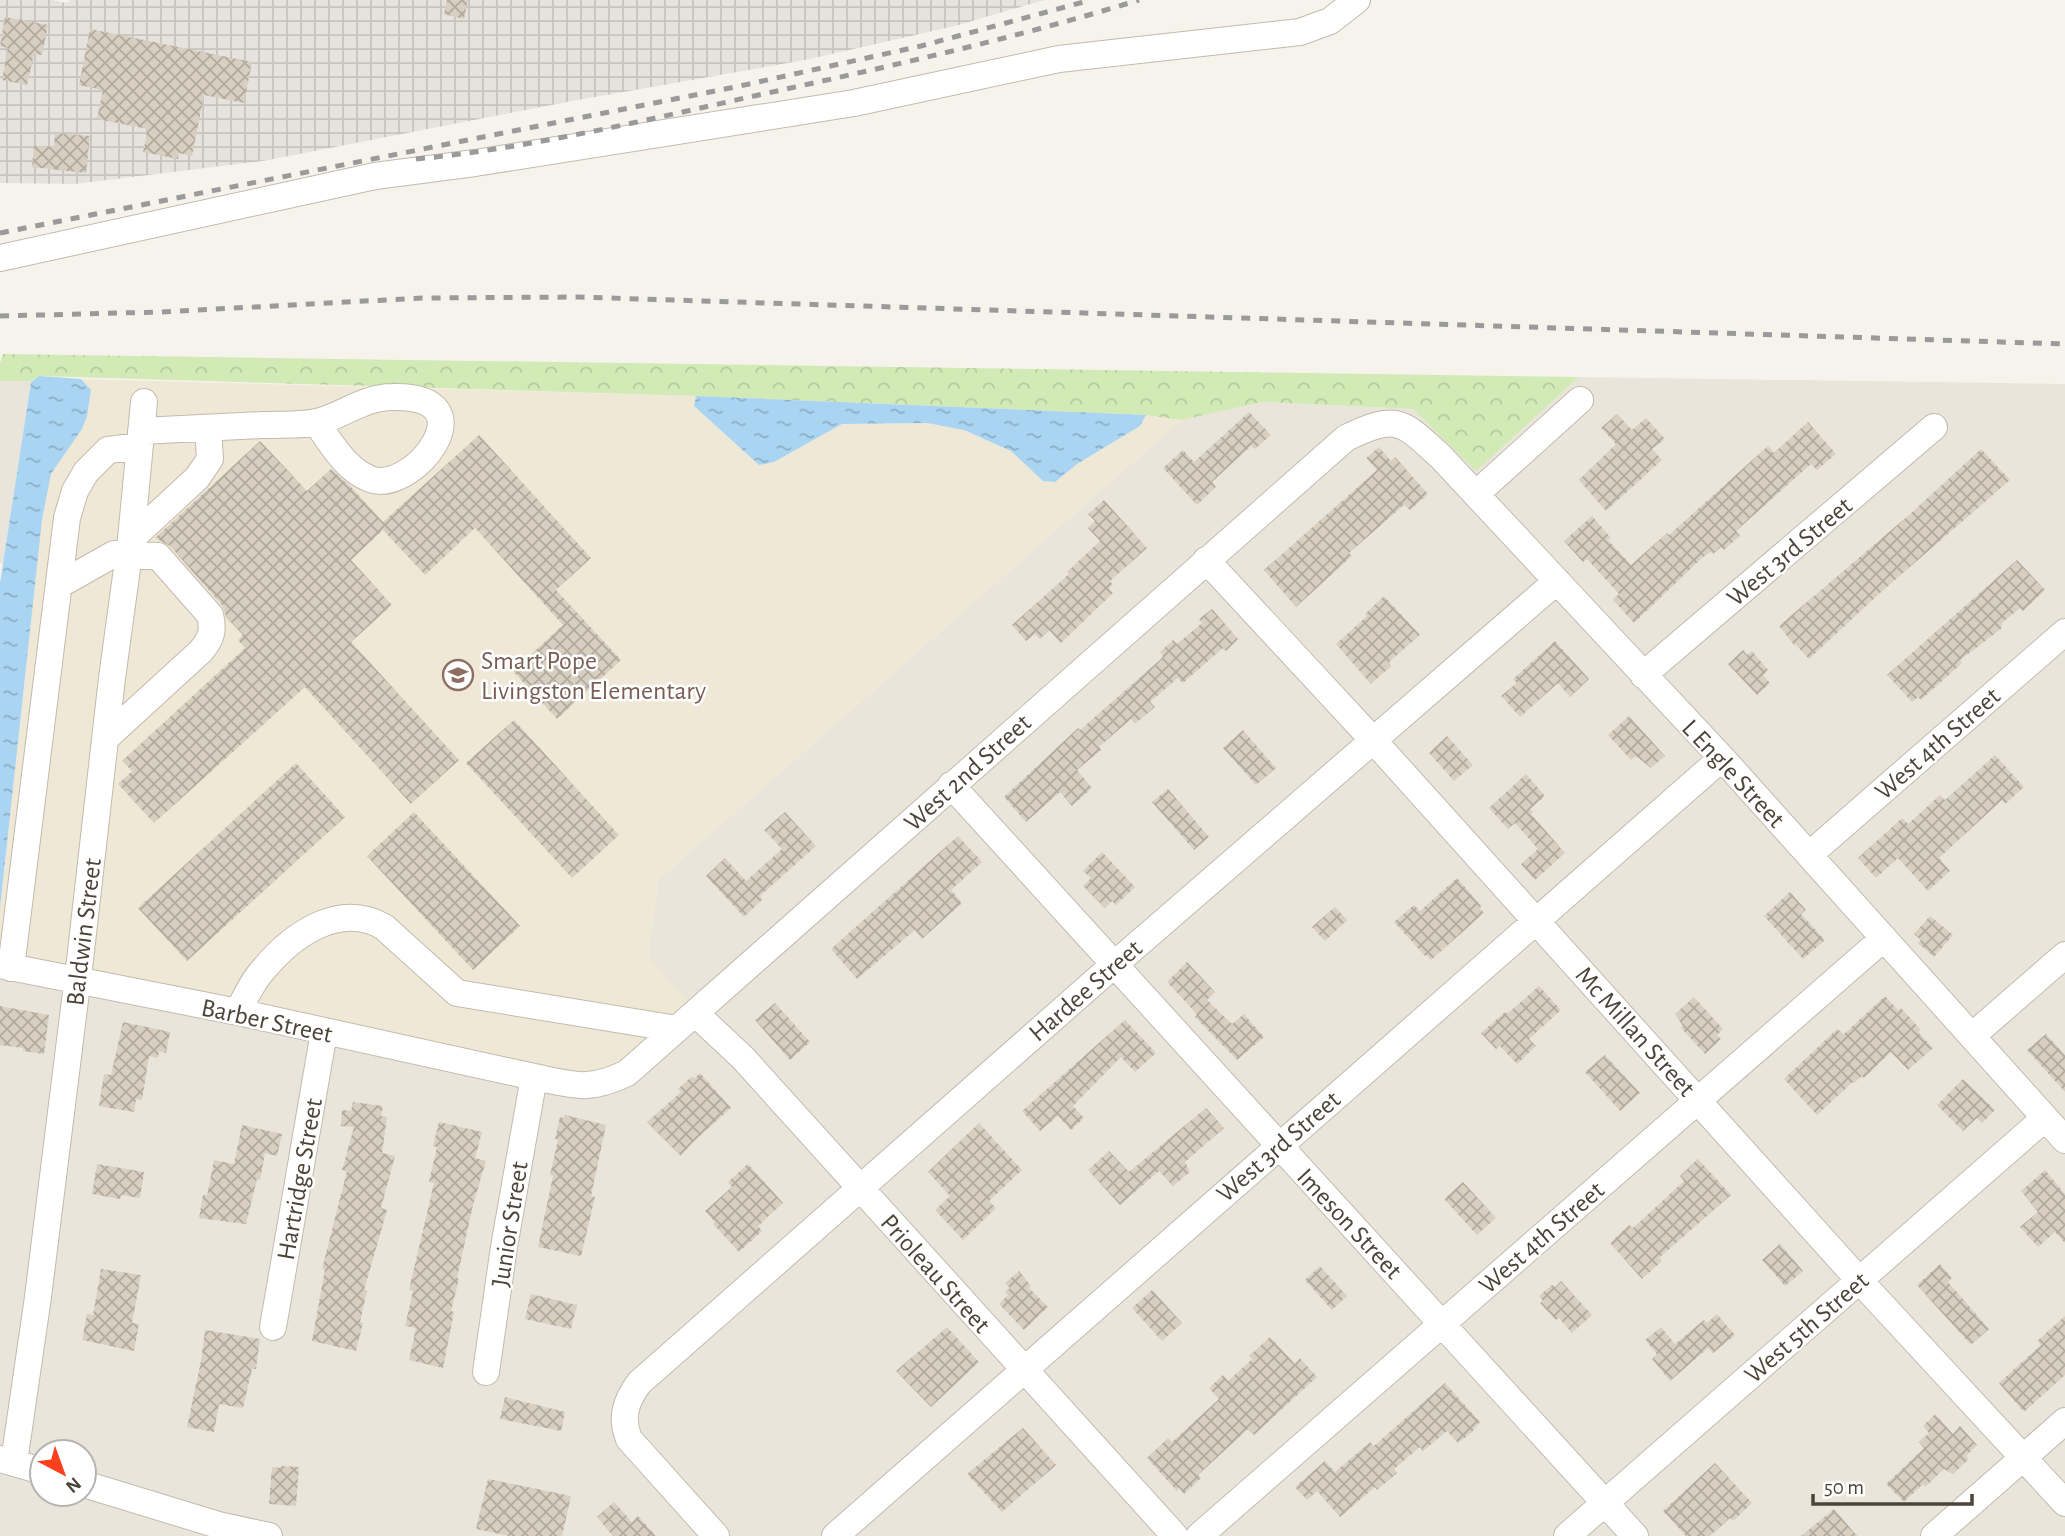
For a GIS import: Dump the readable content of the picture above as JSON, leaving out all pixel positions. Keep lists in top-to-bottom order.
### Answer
{
  "streets": {
    "street": [
      "West 3rd Street",
      "West 4th Street",
      "West 2nd Street",
      "L Engle Street",
      "Baldwin Street",
      "Hardee Street",
      "Barber Street",
      "Mc Millan Street",
      "Hartridge Street",
      "Imeson Street",
      "Junior Street",
      "Prioleau Street",
      "West 5th Street"
    ]
  },
  "crossings": [
    ["West 3rd Street", "L Engle Street"],
    ["West 3rd Street", "Mc Millan Street"],
    ["West 3rd Street", "Imeson Street"],
    ["West 3rd Street", "Prioleau Street"],
    ["West 4th Street", "L Engle Street"],
    ["West 4th Street", "Mc Millan Street"],
    ["West 4th Street", "Imeson Street"],
    ["West 2nd Street", "L Engle Street"],
    ["West 2nd Street", "Barber Street"],
    ["West 2nd Street", "Mc Millan Street"],
    ["West 2nd Street", "Imeson Street"],
    ["West 2nd Street", "Junior Street"],
    ["West 2nd Street", "Prioleau Street"],
    ["L Engle Street", "Hardee Street"],
    ["L Engle Street", "West 5th Street"],
    ["Baldwin Street", "Barber Street"],
    ["Hardee Street", "Mc Millan Street"],
    ["Hardee Street", "Imeson Street"],
    ["Hardee Street", "Prioleau Street"],
    ["Barber Street", "Hartridge Street"],
    ["Barber Street", "Junior Street"],
    ["Mc Millan Street", "West 5th Street"],
    ["Imeson Street", "West 5th Street"]
  ],
  "places": {
    "school or university": ["Smart Pope Livingston Elementary"]
  },
  "scale_bar": "50 m",
  "north": "bottom right"
}
